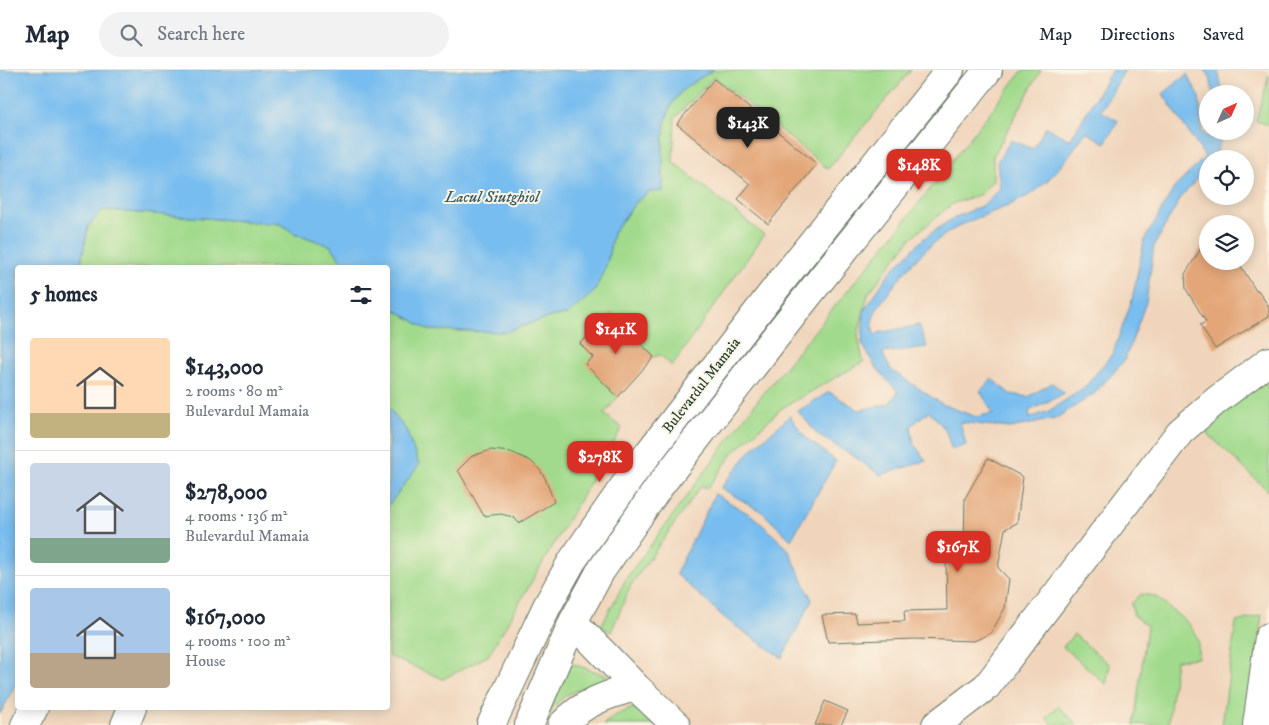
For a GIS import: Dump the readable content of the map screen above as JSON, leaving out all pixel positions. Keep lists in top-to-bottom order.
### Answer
{
  "streets": {
    "main road": ["Bulevardul Mamaia"]
  },
  "water": ["Lacul Siutghiol"],
  "north": "top right",
  "page": {
    "header": "Map",
    "search": "Search here",
    "nav": ["Map", "Directions", "Saved"],
    "price": [
      "$143K",
      "$148K",
      "$141K",
      "$278K",
      "$167K"
    ],
    "heading": "5 homes",
    "list": [
      {
        "name": "$143,000",
        "note": "2 rooms · 80 m² · Bulevardul Mamaia"
      },
      {
        "name": "$278,000",
        "note": "4 rooms · 136 m² · Bulevardul Mamaia"
      },
      {
        "name": "$167,000",
        "note": "4 rooms · 100 m² · House"
      }
    ]
  }
}
